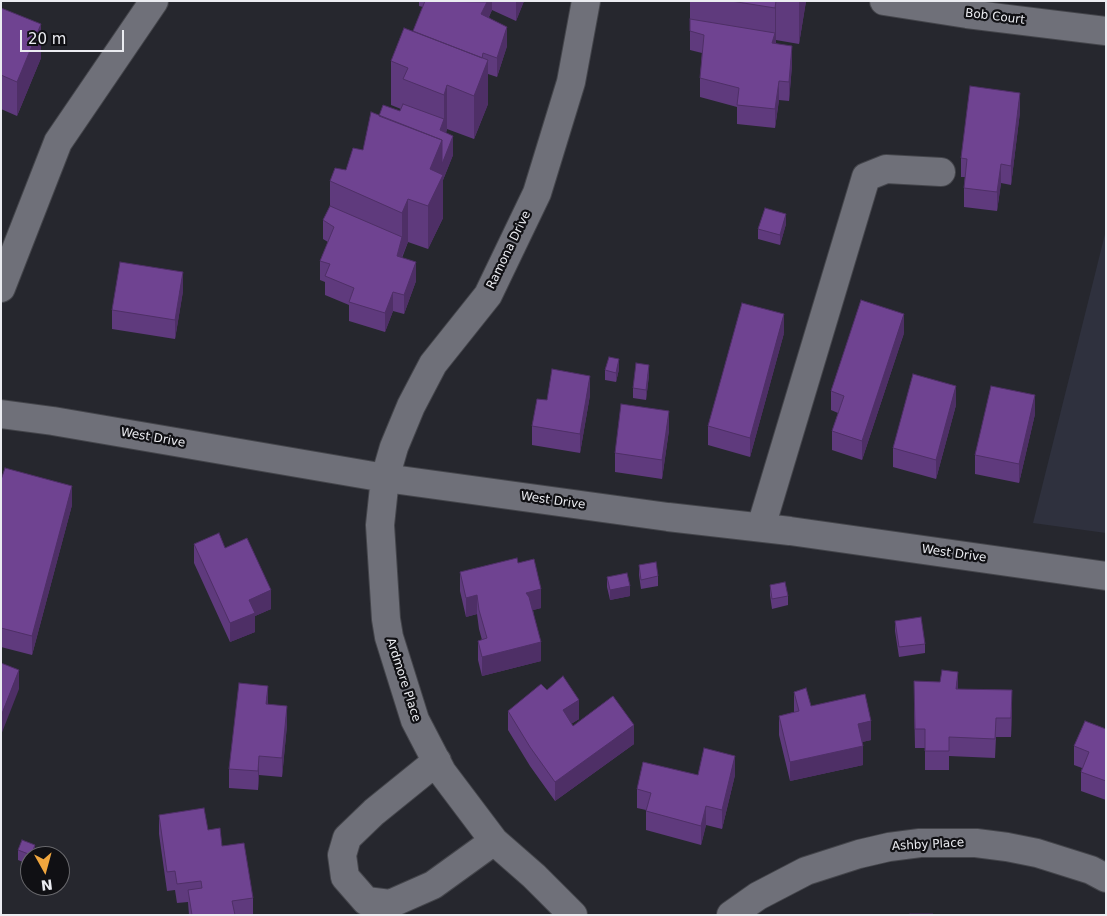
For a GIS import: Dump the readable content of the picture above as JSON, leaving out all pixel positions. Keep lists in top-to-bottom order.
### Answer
{
  "streets": {
    "street": [
      "Bob Court",
      "Ramona Drive",
      "West Drive",
      "Ardmore Place",
      "Ashby Place"
    ]
  },
  "crossings": [
    ["Ramona Drive", "West Drive"],
    ["Ramona Drive", "Ardmore Place"],
    ["West Drive", "Ardmore Place"]
  ],
  "scale_bar": "20 m",
  "north": "bottom"
}
